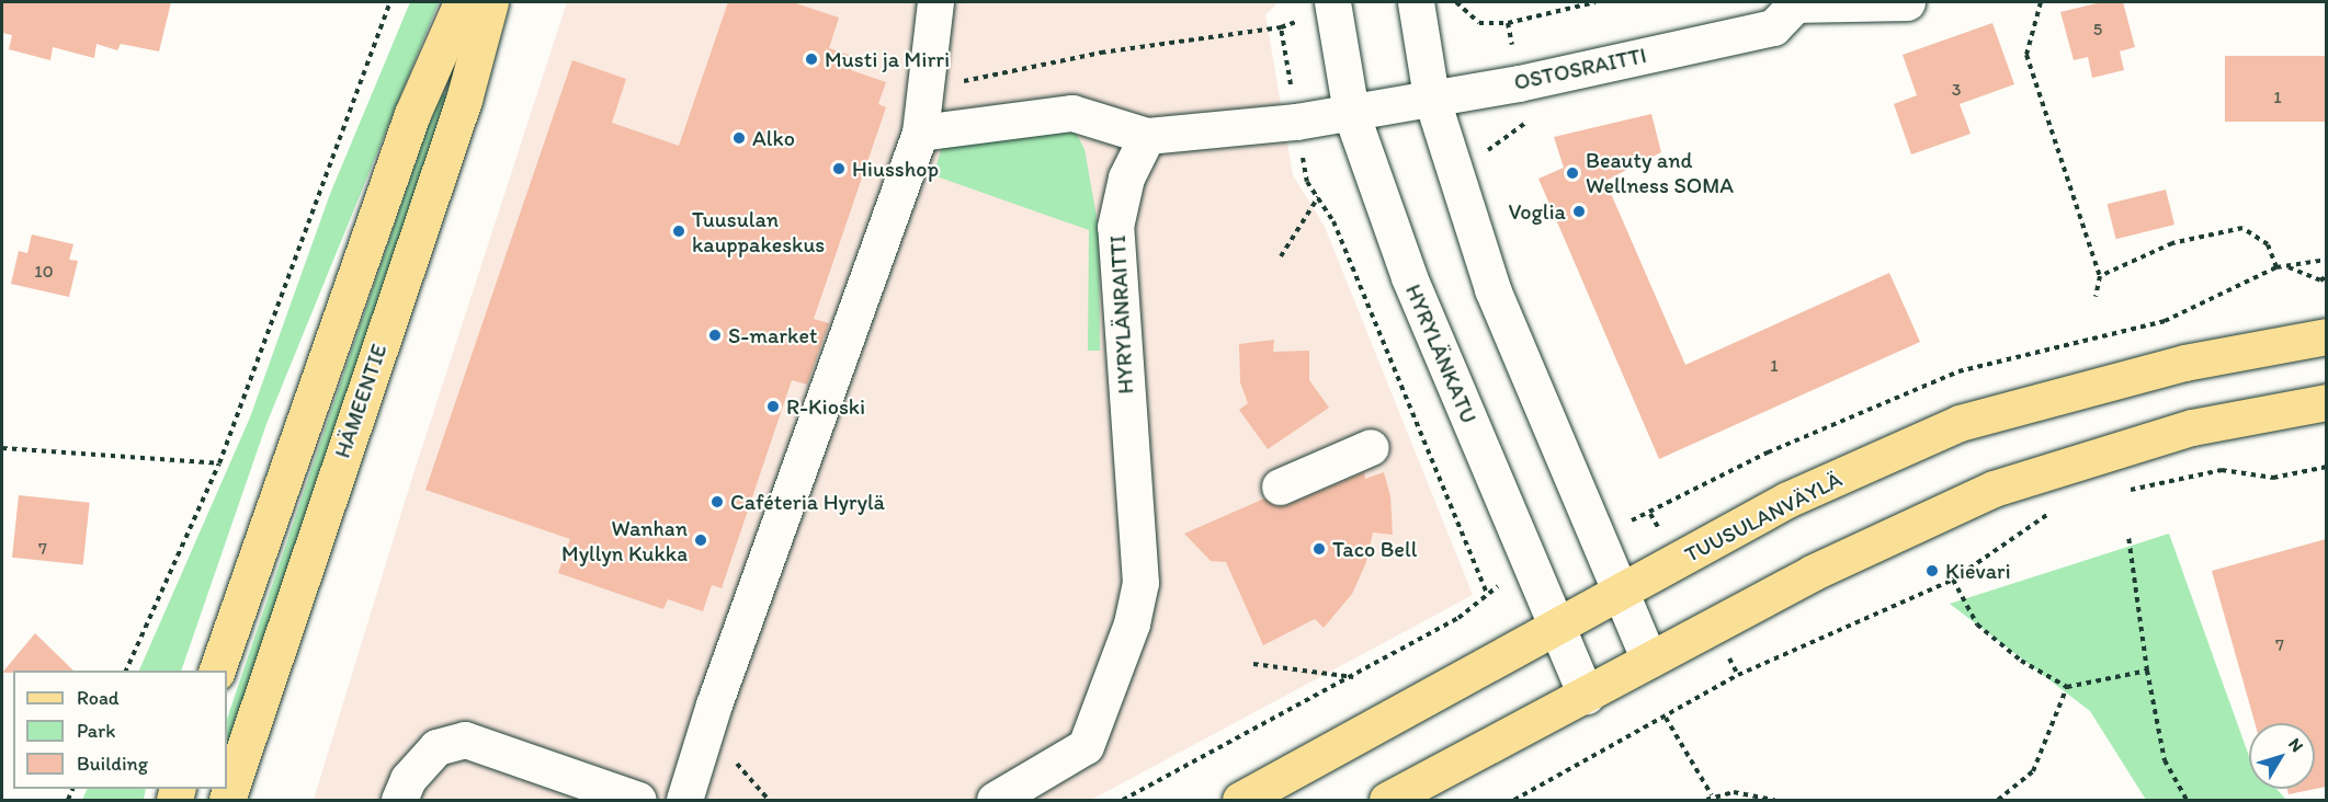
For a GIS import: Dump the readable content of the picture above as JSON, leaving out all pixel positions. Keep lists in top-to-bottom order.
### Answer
{
  "streets": {
    "main road": ["HÄMEENTIE", "TUUSULANVÄYLÄ"],
    "street": ["OSTOSRAITTI", "HYRYLÄNRAITTI", "HYRYLÄNKATU"]
  },
  "crossings": [
    ["OSTOSRAITTI", "HYRYLÄNKATU"],
    ["HYRYLÄNKATU", "TUUSULANVÄYLÄ"]
  ],
  "places": [
    "Musti ja Mirri",
    "Alko",
    "Hiusshop",
    "Beauty and Wellness SOMA",
    "Voglia",
    "Tuusulan kauppakeskus",
    "S-market",
    "R-Kioski",
    "Caféteria Hyrylä",
    "Wanhan Myllyn Kukka",
    "Taco Bell",
    "Kievari"
  ],
  "house_numbers": [
    "5",
    "3",
    "1",
    "10",
    "1",
    "7",
    "7"
  ],
  "legend": ["Road", "Park", "Building"],
  "north": "top right"
}
